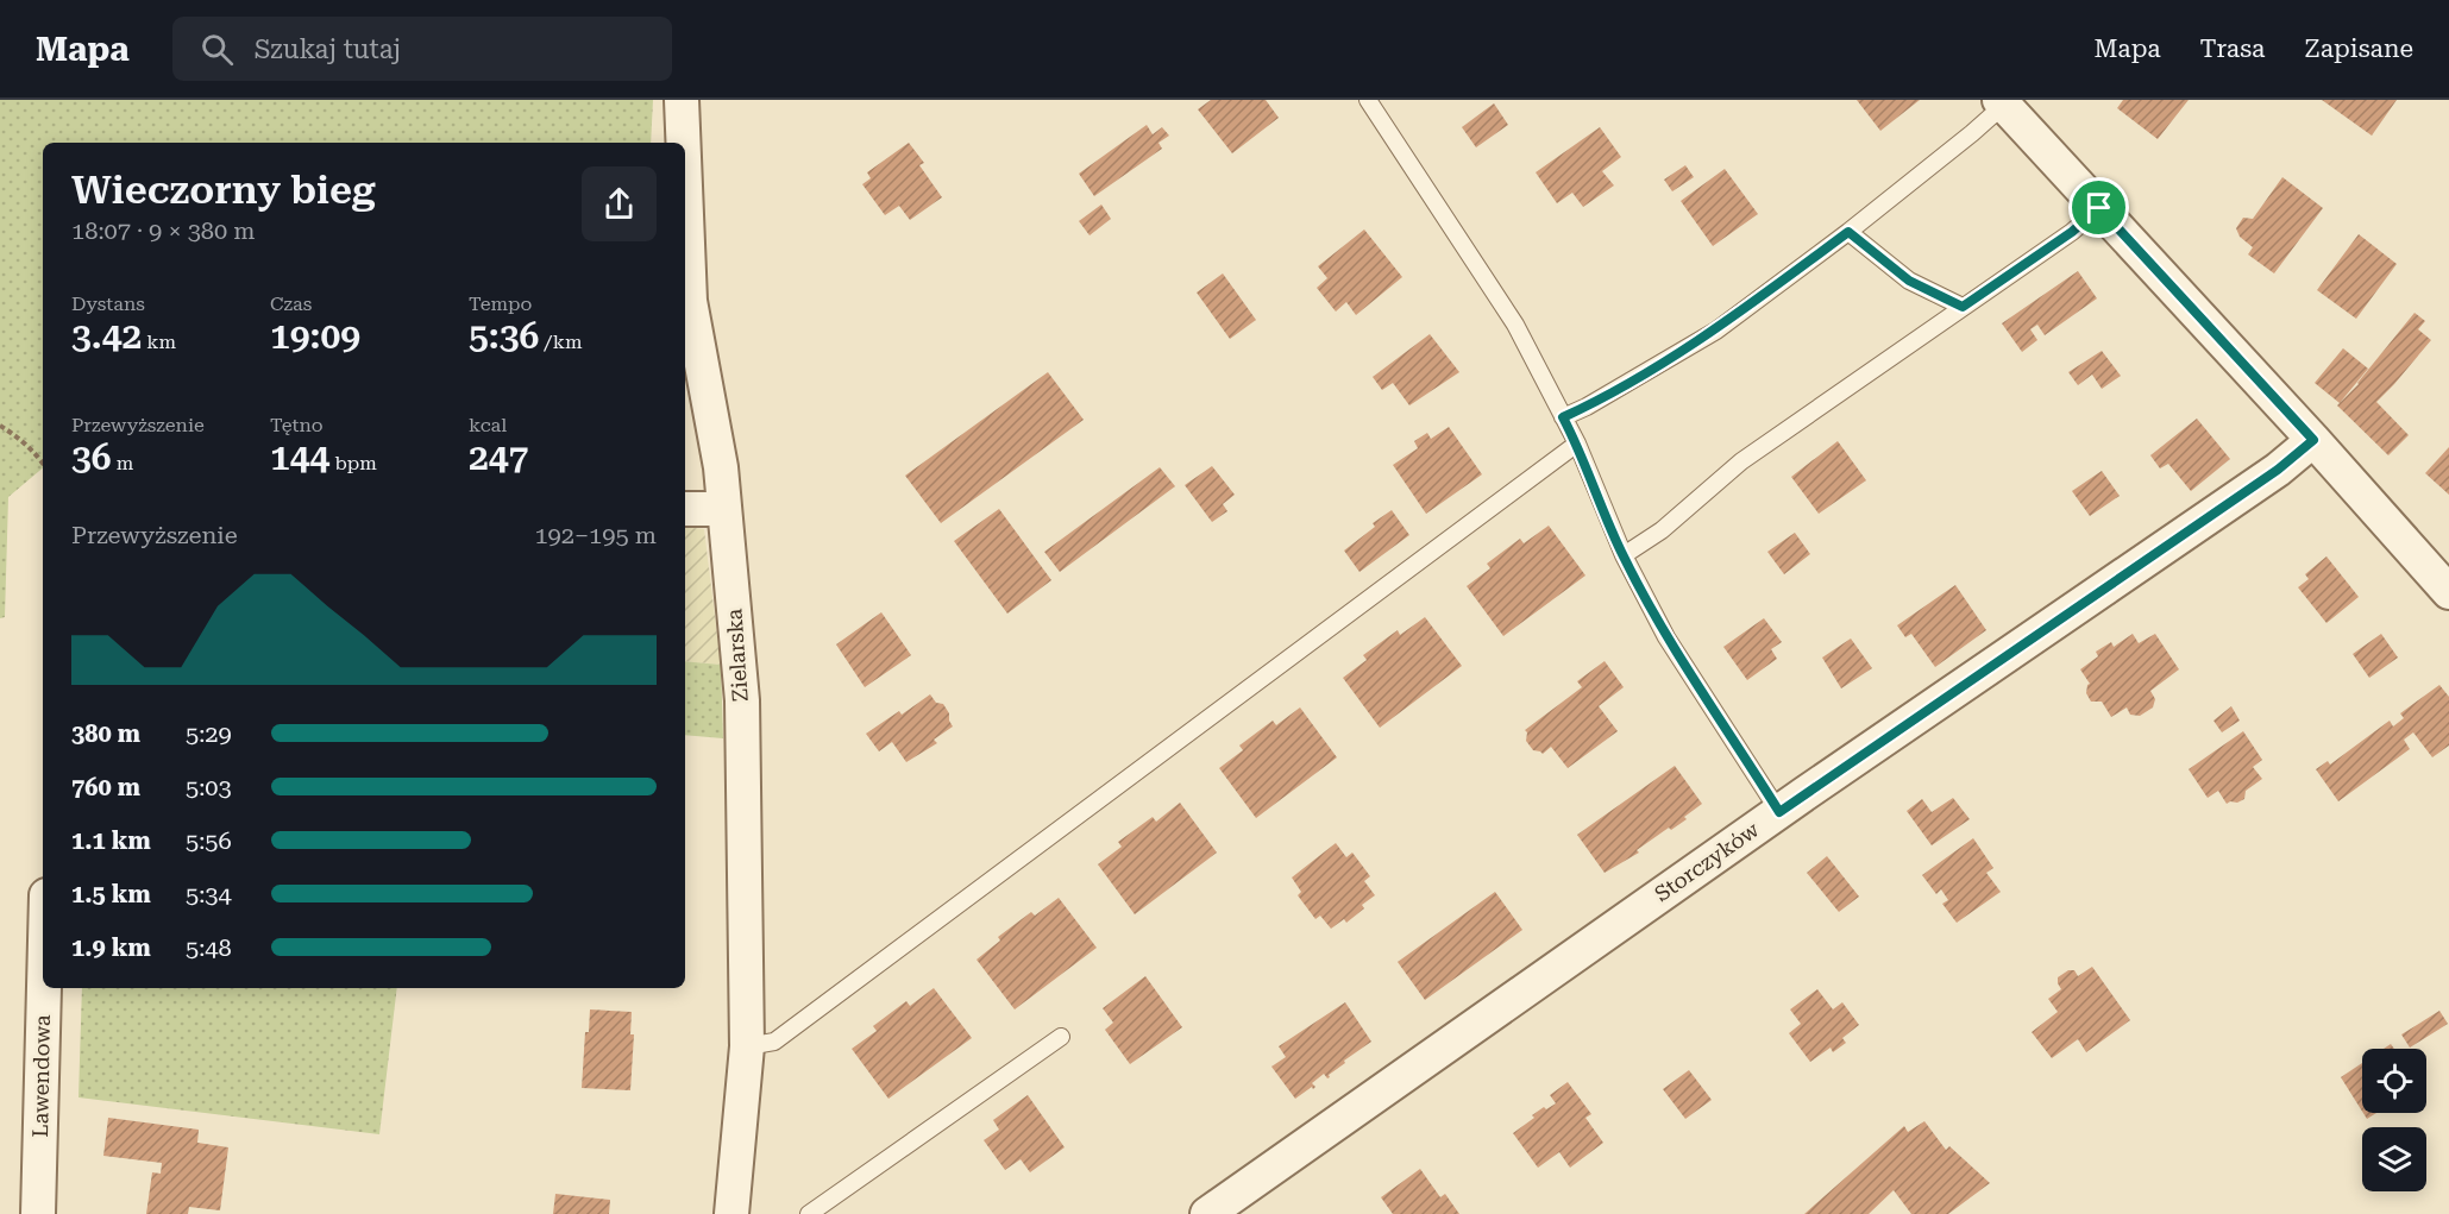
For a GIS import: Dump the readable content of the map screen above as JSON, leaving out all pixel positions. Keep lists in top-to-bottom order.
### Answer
{
  "streets": {
    "street": ["Zielarska", "Storczyków", "Lawendowa"]
  },
  "page": {
    "header": "Mapa",
    "search": "Szukaj tutaj",
    "nav": ["Mapa", "Trasa", "Zapisane"],
    "heading": ["Wieczorny bieg", "18:07 · 9 × 380 m"],
    "stats": [
      ["Dystans", "3.42 km"],
      ["Czas", "19:09"],
      ["Tempo", "5:36 /km"],
      ["Przewyższenie", "36 m"],
      ["Tętno", "144 bpm"],
      ["kcal", "247"]
    ],
    "chart": ["Przewyższenie", "192–195 m"],
    "list": [
      {
        "name": "380 m",
        "note": "5:29"
      },
      {
        "name": "760 m",
        "note": "5:03"
      },
      {
        "name": "1.1 km",
        "note": "5:56"
      },
      {
        "name": "1.5 km",
        "note": "5:34"
      },
      {
        "name": "1.9 km",
        "note": "5:48"
      }
    ]
  }
}
